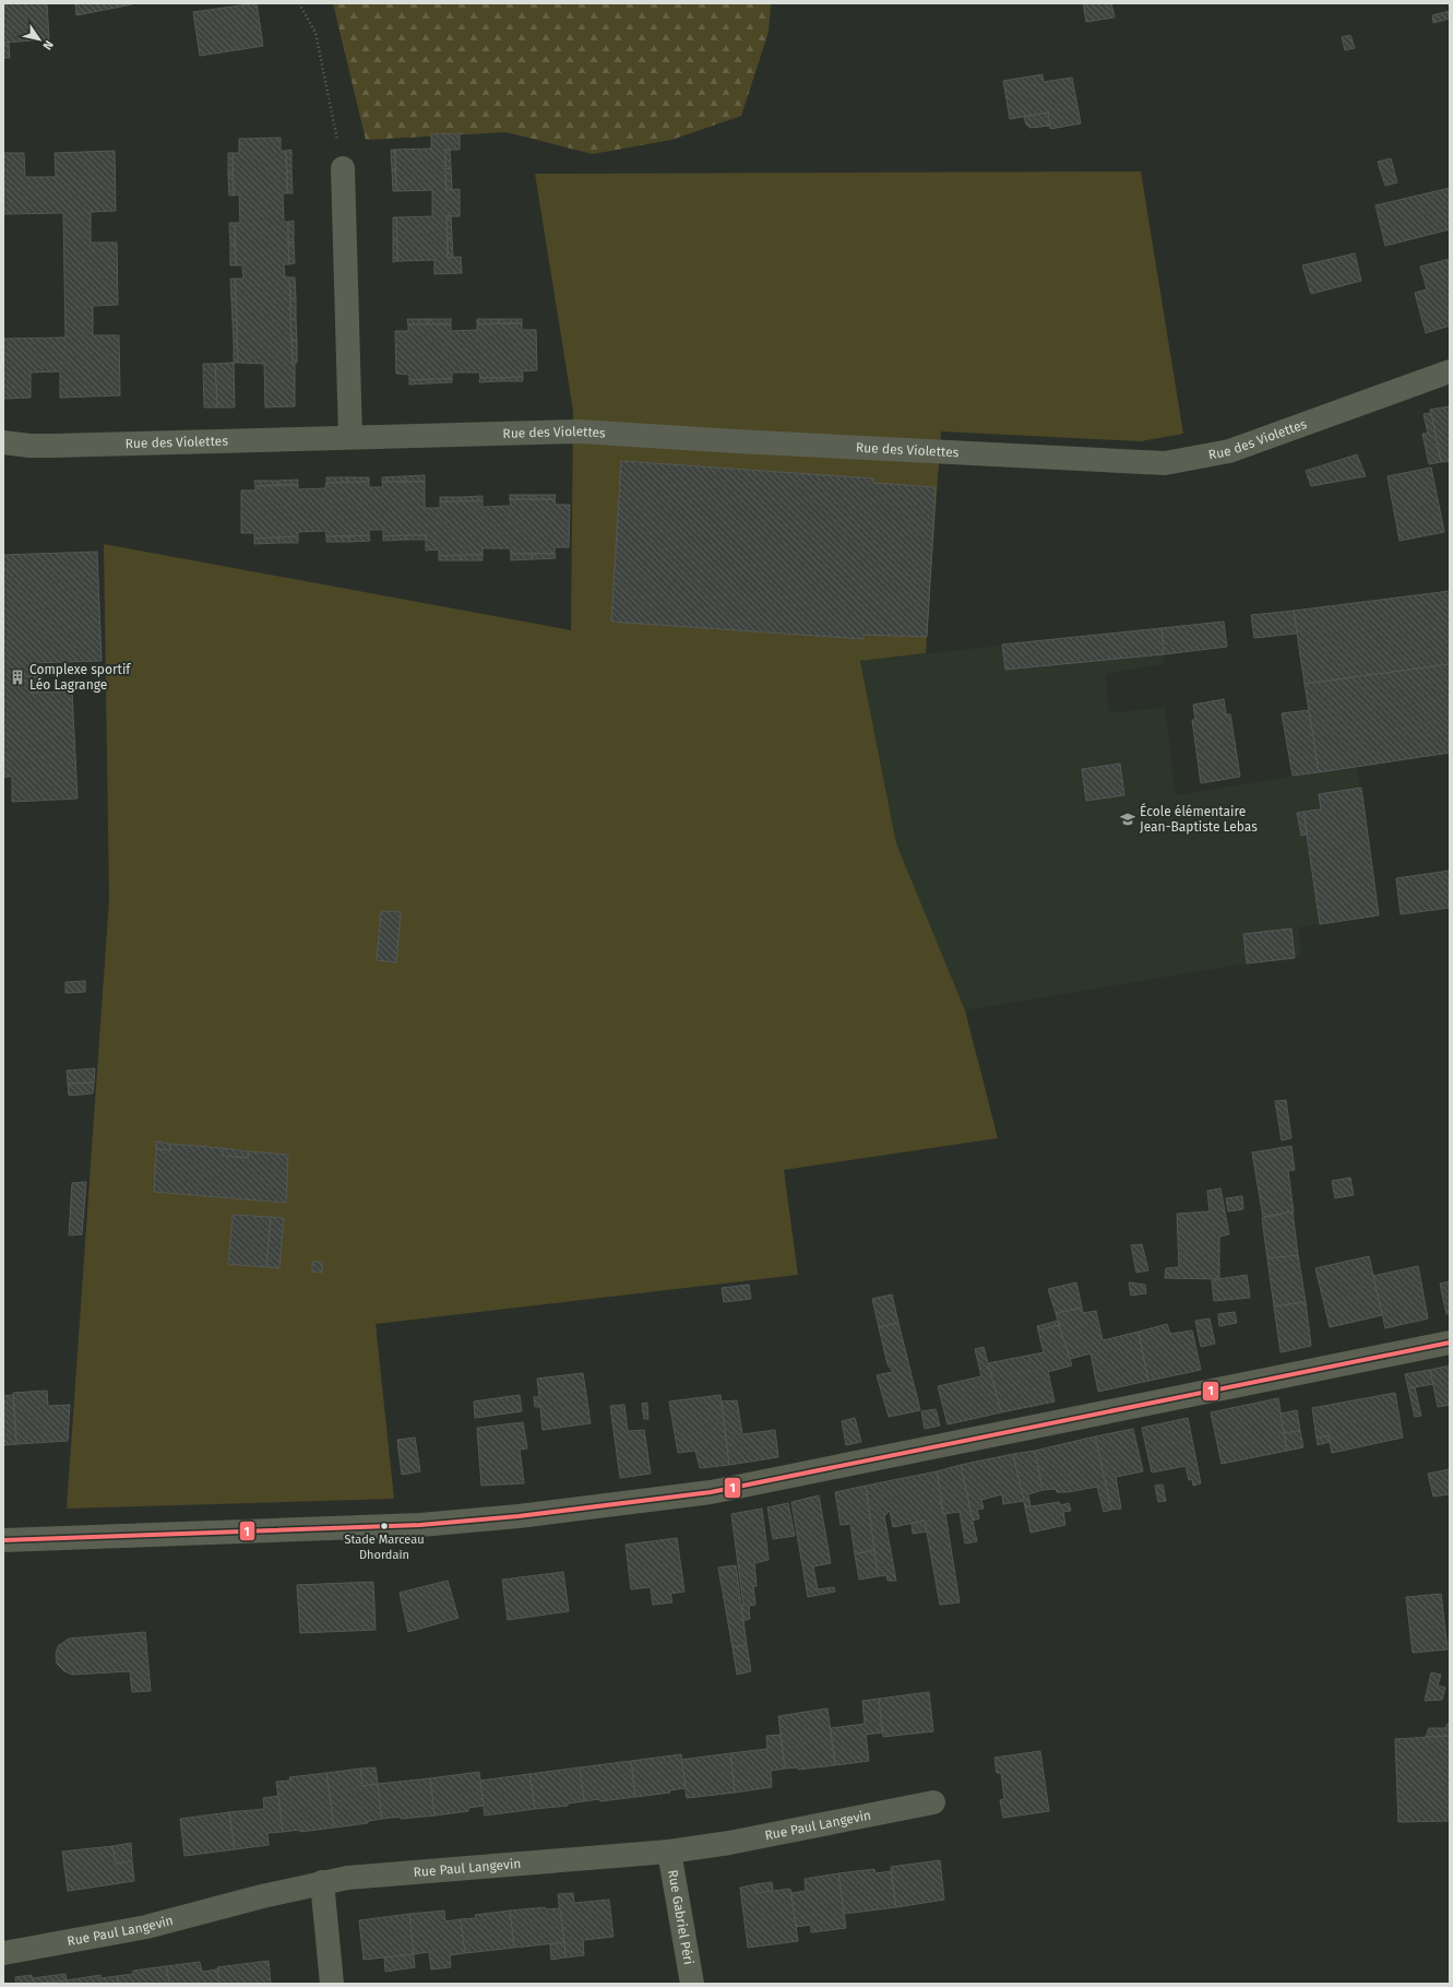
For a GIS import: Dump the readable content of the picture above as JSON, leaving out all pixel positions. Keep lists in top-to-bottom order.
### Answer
{
  "streets": {
    "street": ["Rue des Violettes", "Rue Paul Langevin", "Rue Gabriel Péri"]
  },
  "crossings": [
    ["Rue Paul Langevin", "Rue Gabriel Péri"]
  ],
  "places": {
    "building": ["Complexe sportif Léo Lagrange"],
    "school or university": ["École élémentaire Jean-Baptiste Lebas"],
    "other": ["Stade Marceau Dhordain"]
  },
  "lines": ["transit line 1"],
  "north": "bottom right"
}
